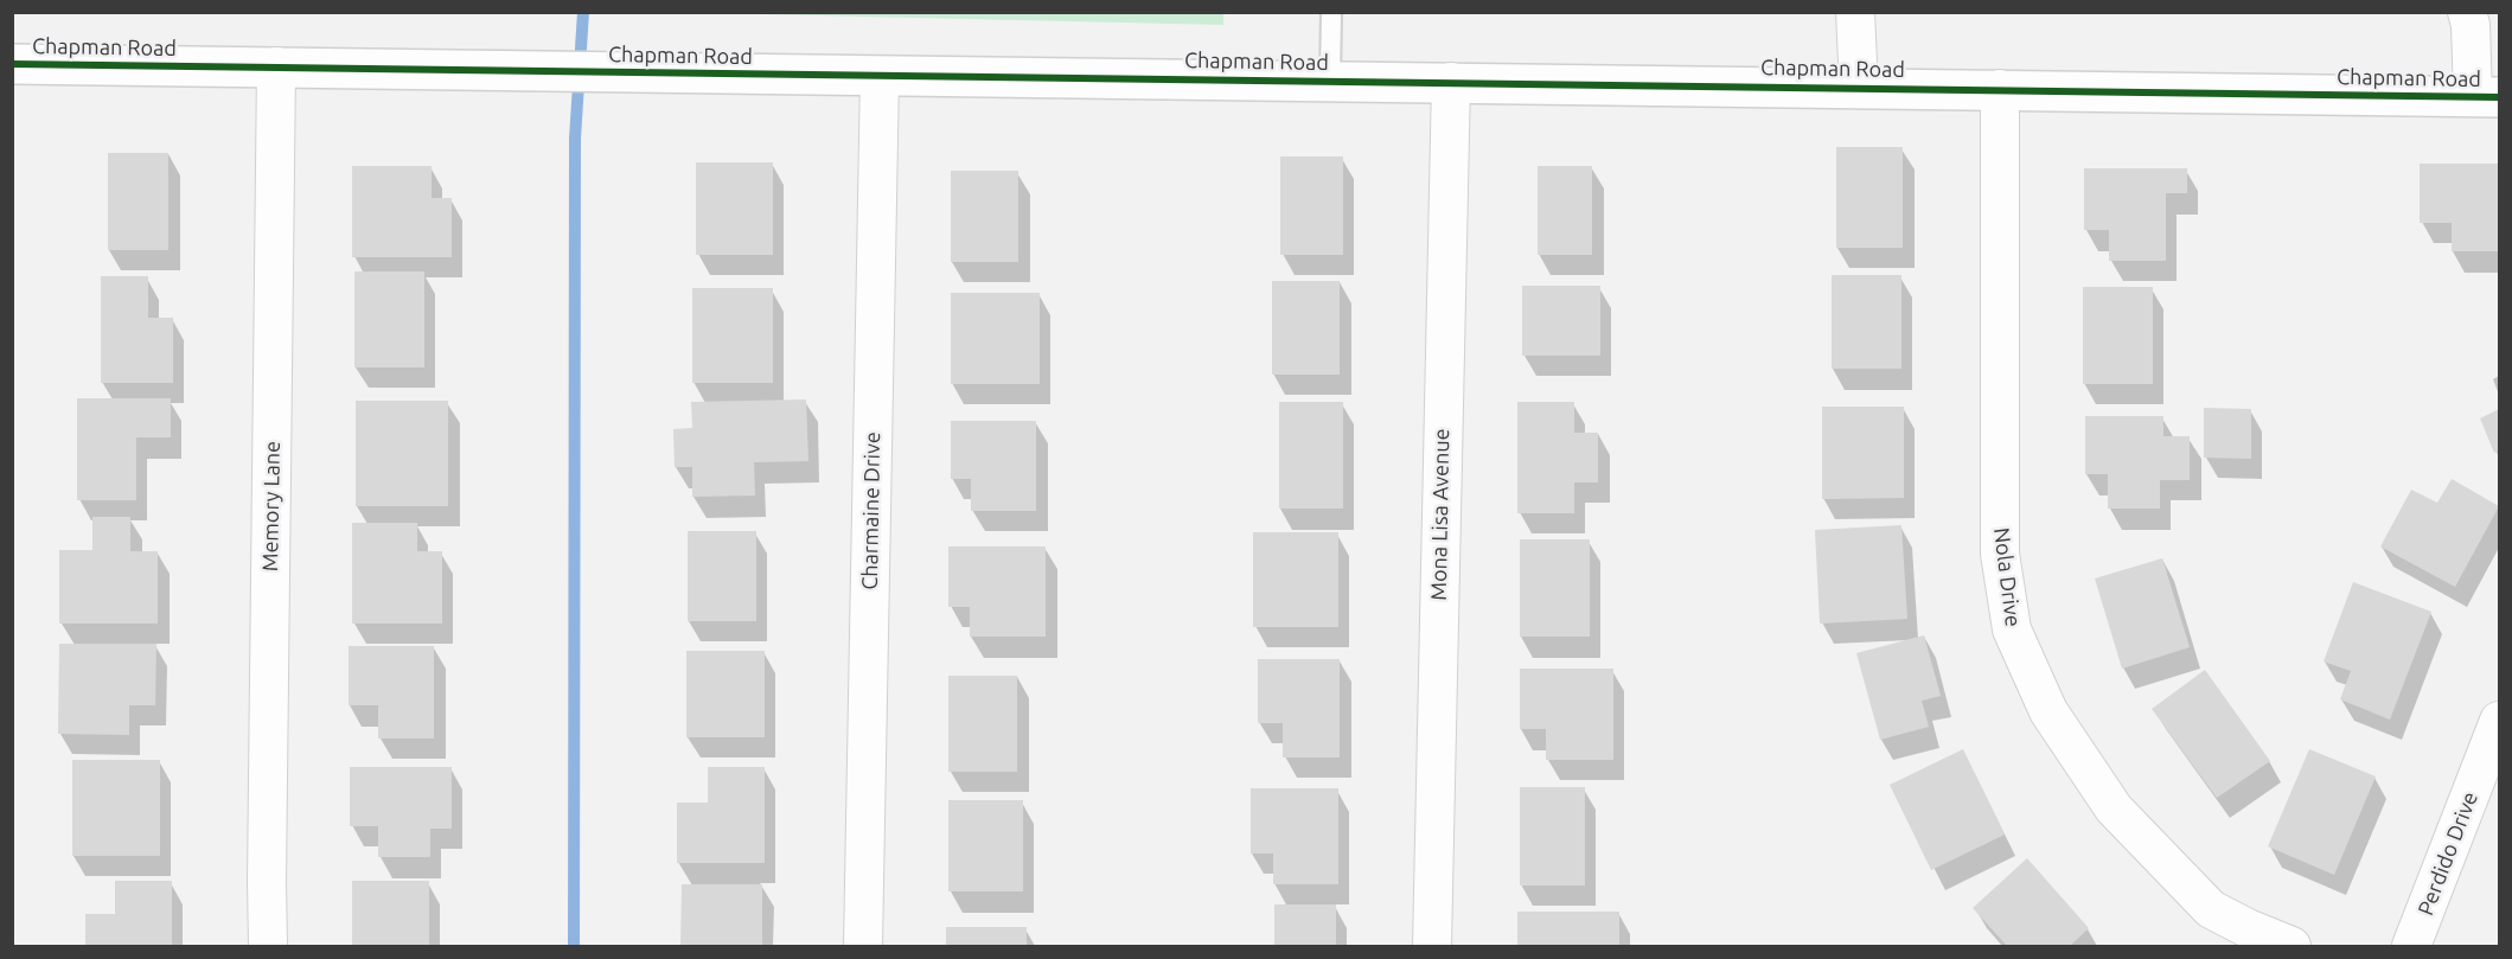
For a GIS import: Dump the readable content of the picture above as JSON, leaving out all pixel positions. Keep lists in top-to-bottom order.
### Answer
{
  "streets": {
    "street": [
      "Chapman Road",
      "Memory Lane",
      "Charmaine Drive",
      "Mona Lisa Avenue",
      "Nola Drive",
      "Perdido Drive"
    ]
  },
  "crossings": [
    ["Chapman Road", "Memory Lane"],
    ["Chapman Road", "Charmaine Drive"],
    ["Chapman Road", "Mona Lisa Avenue"],
    ["Chapman Road", "Nola Drive"]
  ]
}
